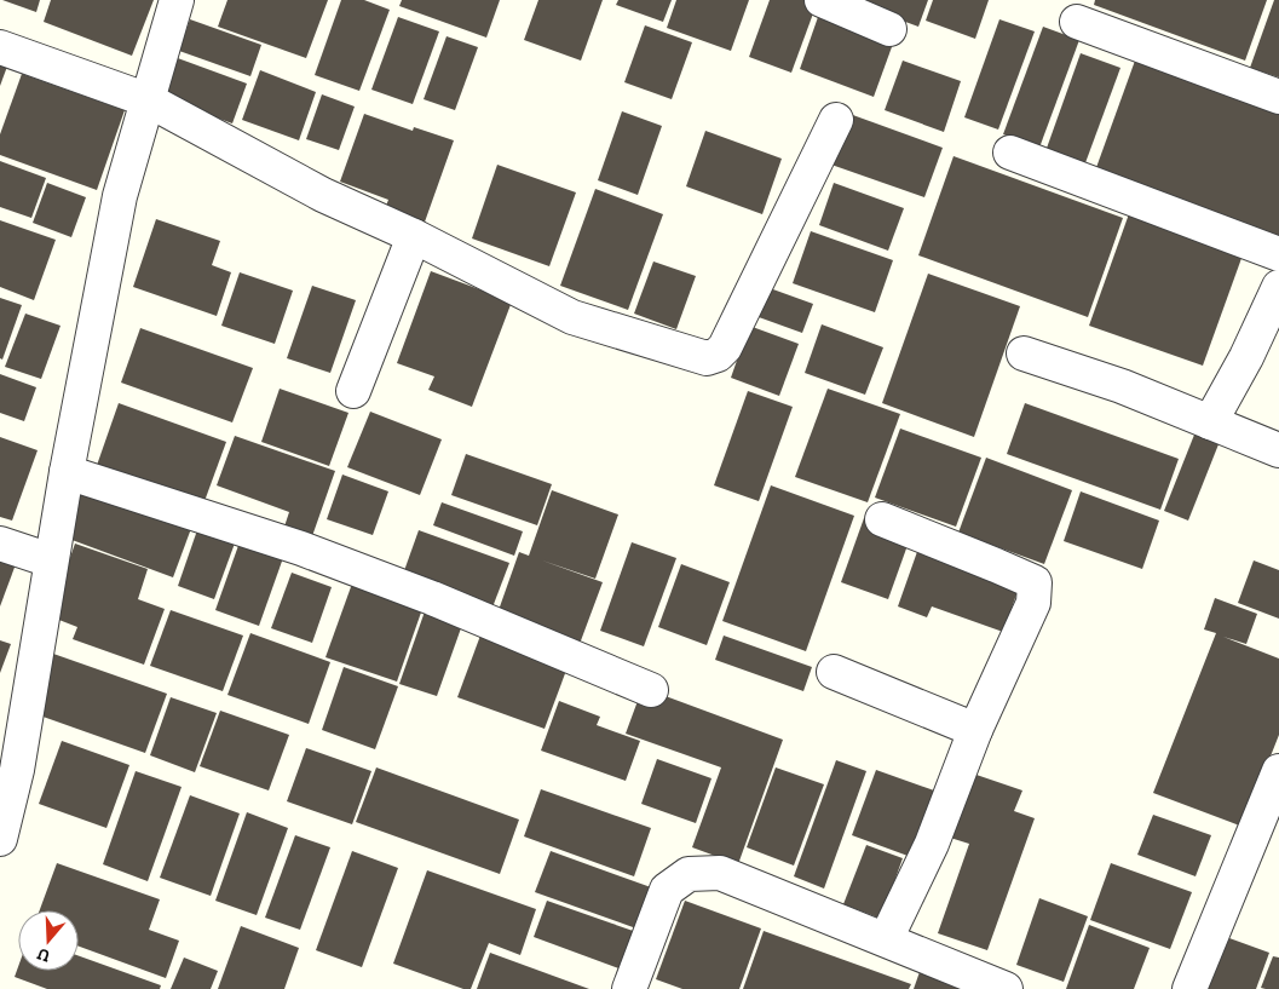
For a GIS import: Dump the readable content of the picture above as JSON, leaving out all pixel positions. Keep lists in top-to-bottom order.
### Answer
{
  "north": "bottom"
}
